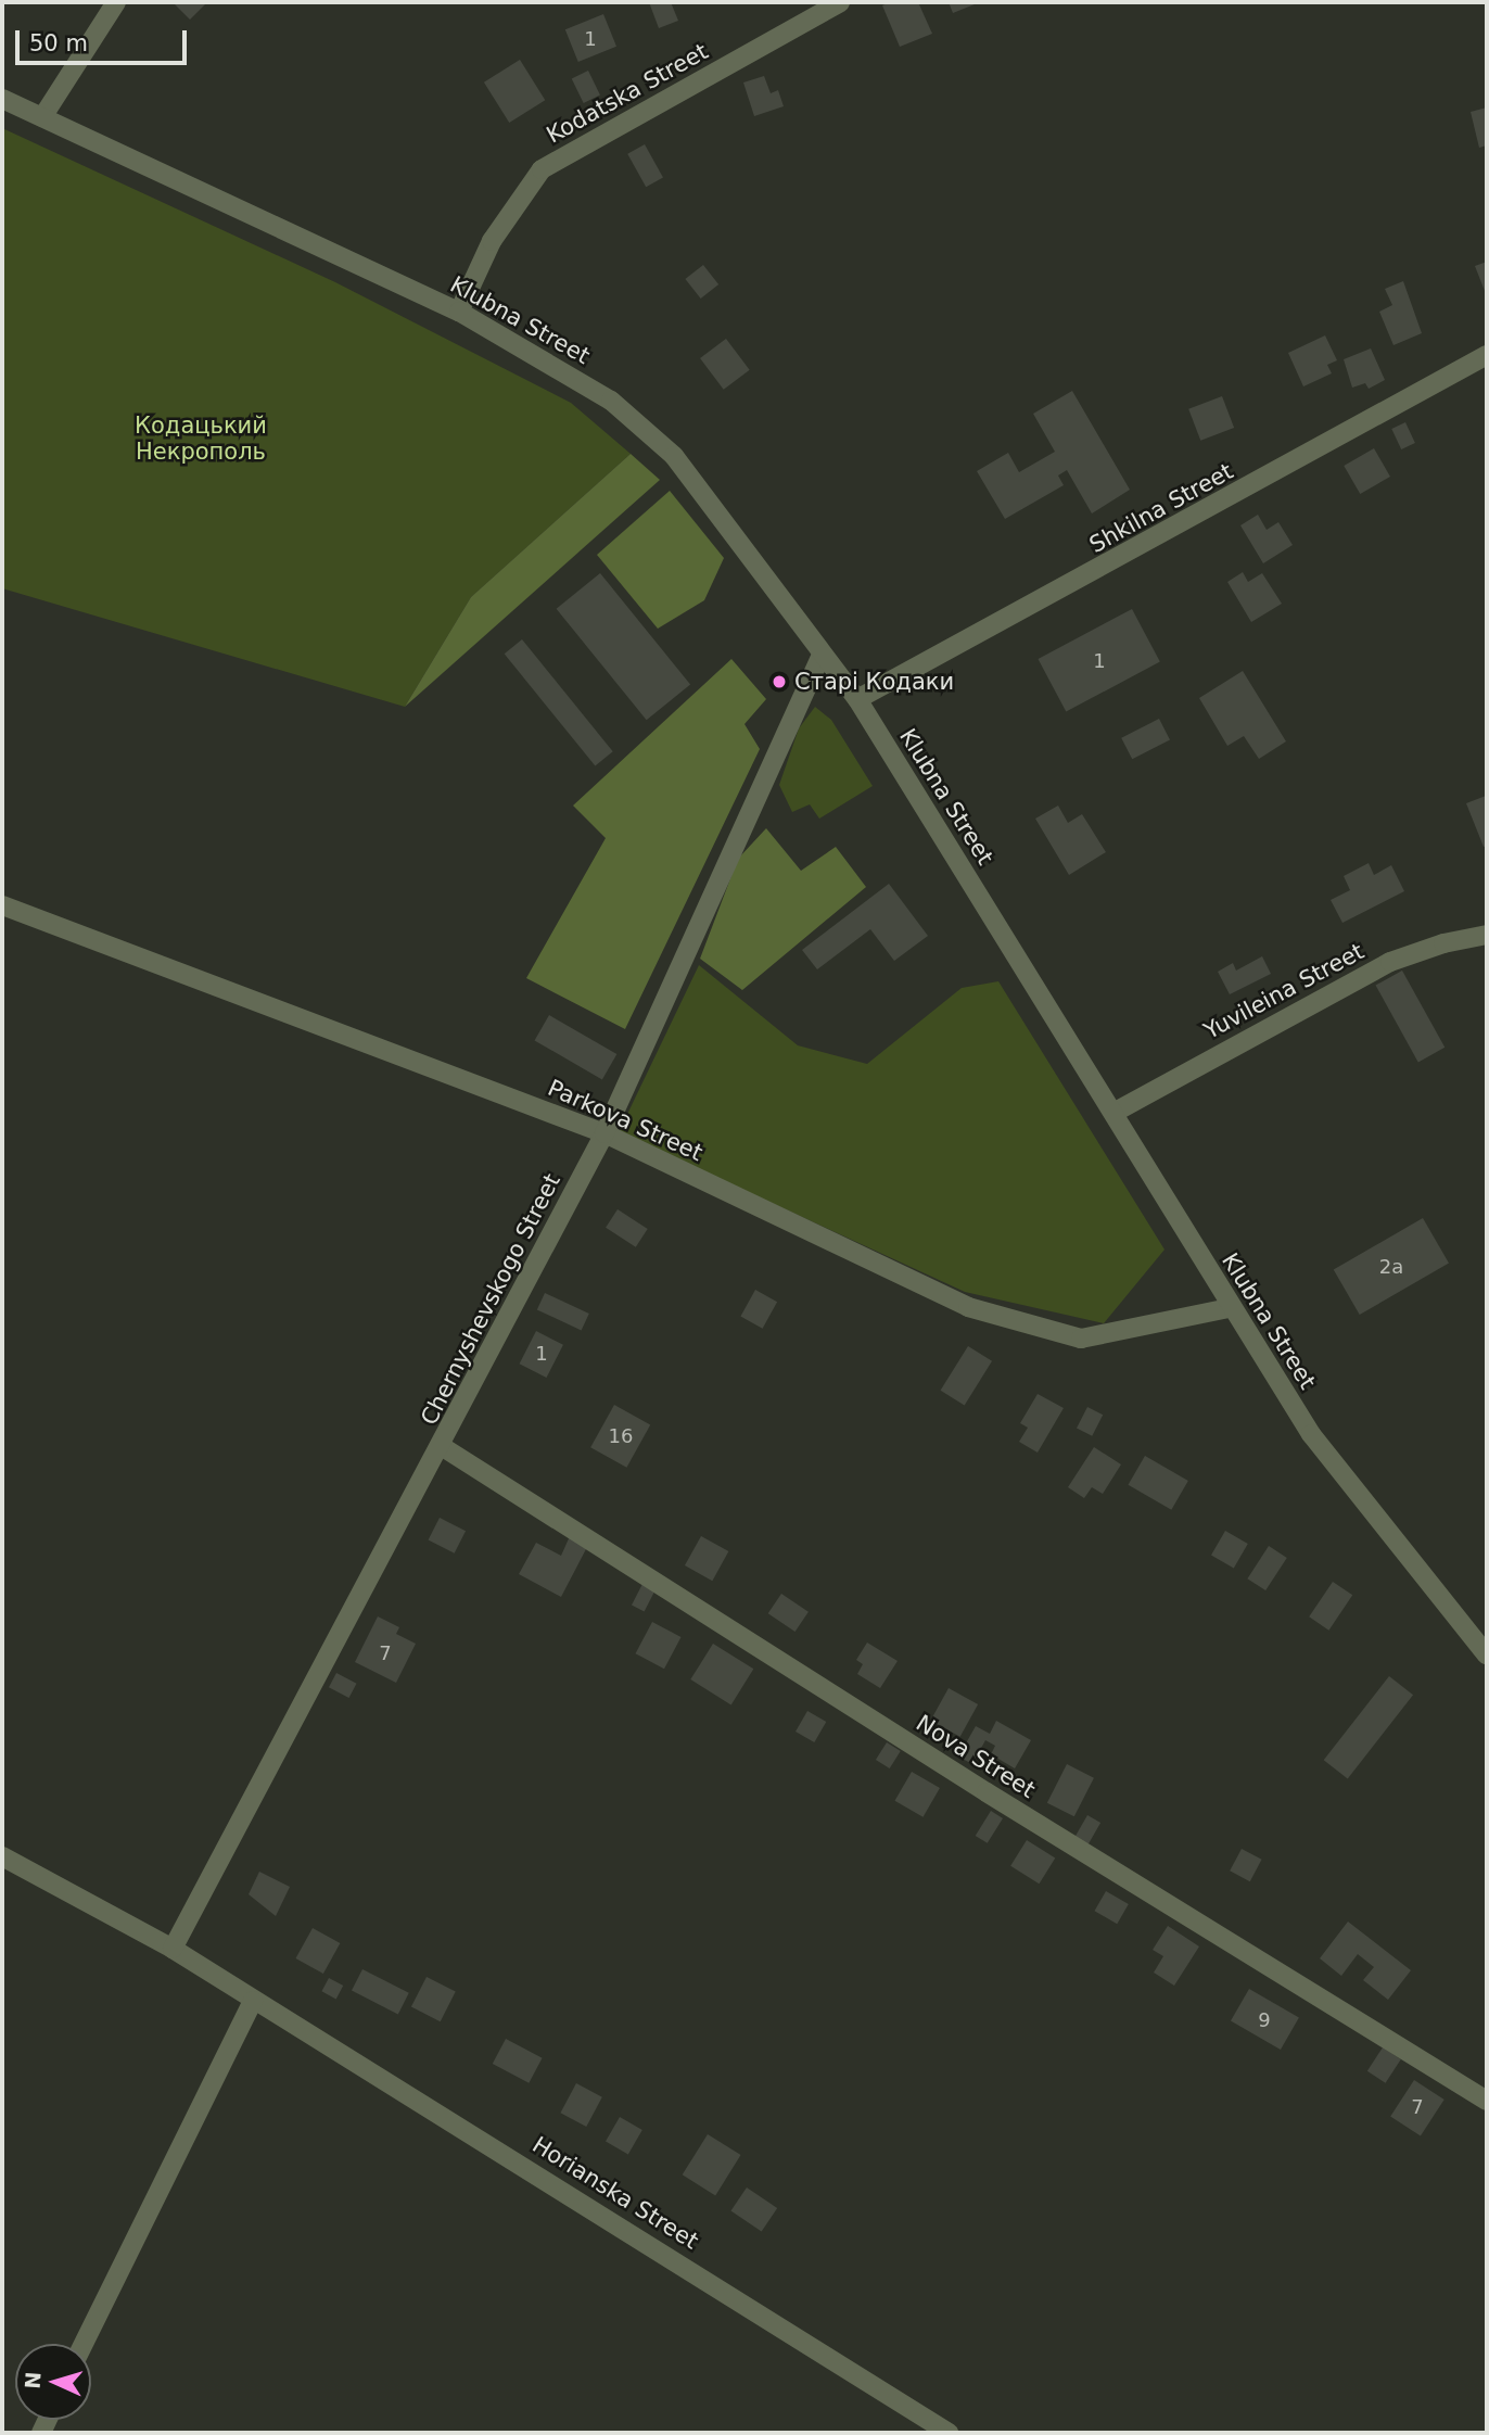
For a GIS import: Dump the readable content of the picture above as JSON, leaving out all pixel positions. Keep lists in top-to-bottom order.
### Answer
{
  "streets": {
    "street": [
      "Kodatska Street",
      "Klubna Street",
      "Shkilna Street",
      "Yuvileina Street",
      "Parkova Street",
      "Chernyshevskogo Street",
      "Nova Street",
      "Horianska Street"
    ]
  },
  "crossings": [
    ["Kodatska Street", "Klubna Street"],
    ["Klubna Street", "Shkilna Street"],
    ["Klubna Street", "Yuvileina Street"],
    ["Klubna Street", "Parkova Street"],
    ["Klubna Street", "Chernyshevskogo Street"],
    ["Parkova Street", "Chernyshevskogo Street"],
    ["Chernyshevskogo Street", "Nova Street"],
    ["Chernyshevskogo Street", "Horianska Street"]
  ],
  "parks": ["Кодацький Некрополь"],
  "places": ["Старі Кодаки"],
  "house_numbers": [
    "1",
    "1",
    "2а",
    "1",
    "16",
    "7",
    "9",
    "7"
  ],
  "scale_bar": "50 m",
  "north": "left"
}
